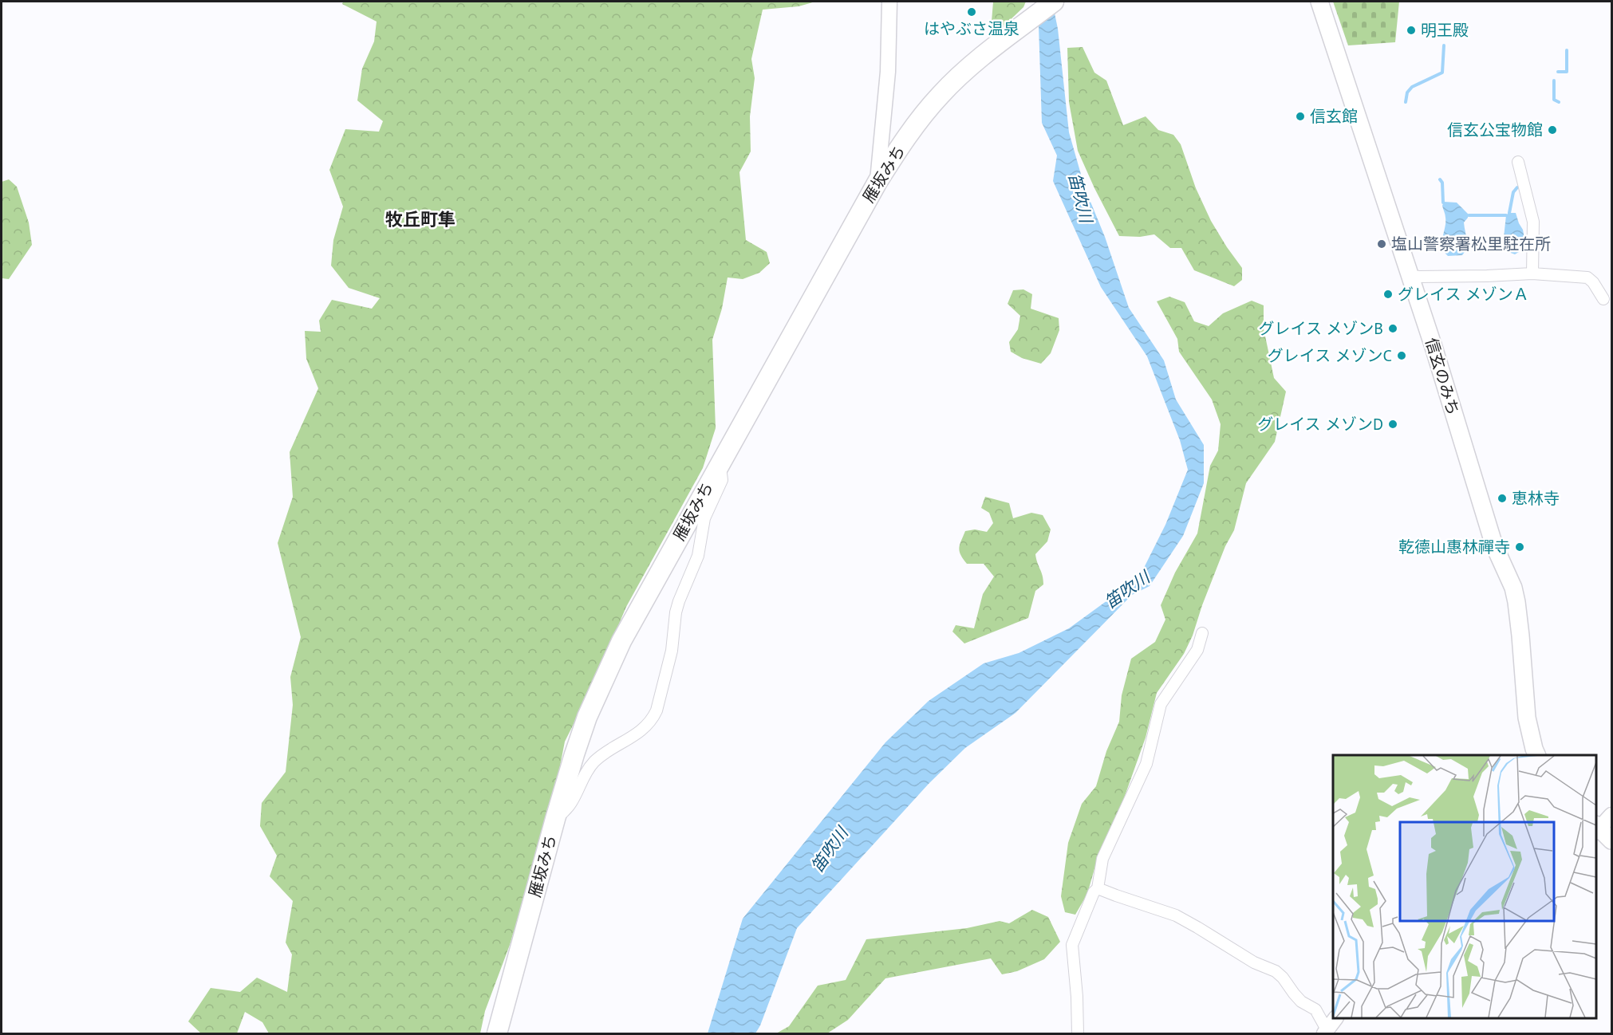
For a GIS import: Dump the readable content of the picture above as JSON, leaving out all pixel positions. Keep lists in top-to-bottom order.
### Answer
{
  "streets": {
    "highway": ["雁坂みち"],
    "main road": ["信玄のみち"]
  },
  "districts": ["牧丘町隼"],
  "water": ["笛吹川"],
  "places": [
    "はやぶさ温泉",
    "明王殿",
    "信玄館",
    "信玄公宝物館",
    "塩山警察署松里駐在所",
    "グレイス メゾンＡ",
    "グレイス メゾンB",
    "グレイス メゾンC",
    "グレイス メゾンD",
    "恵林寺",
    "乾德山惠林禪寺"
  ]
}
